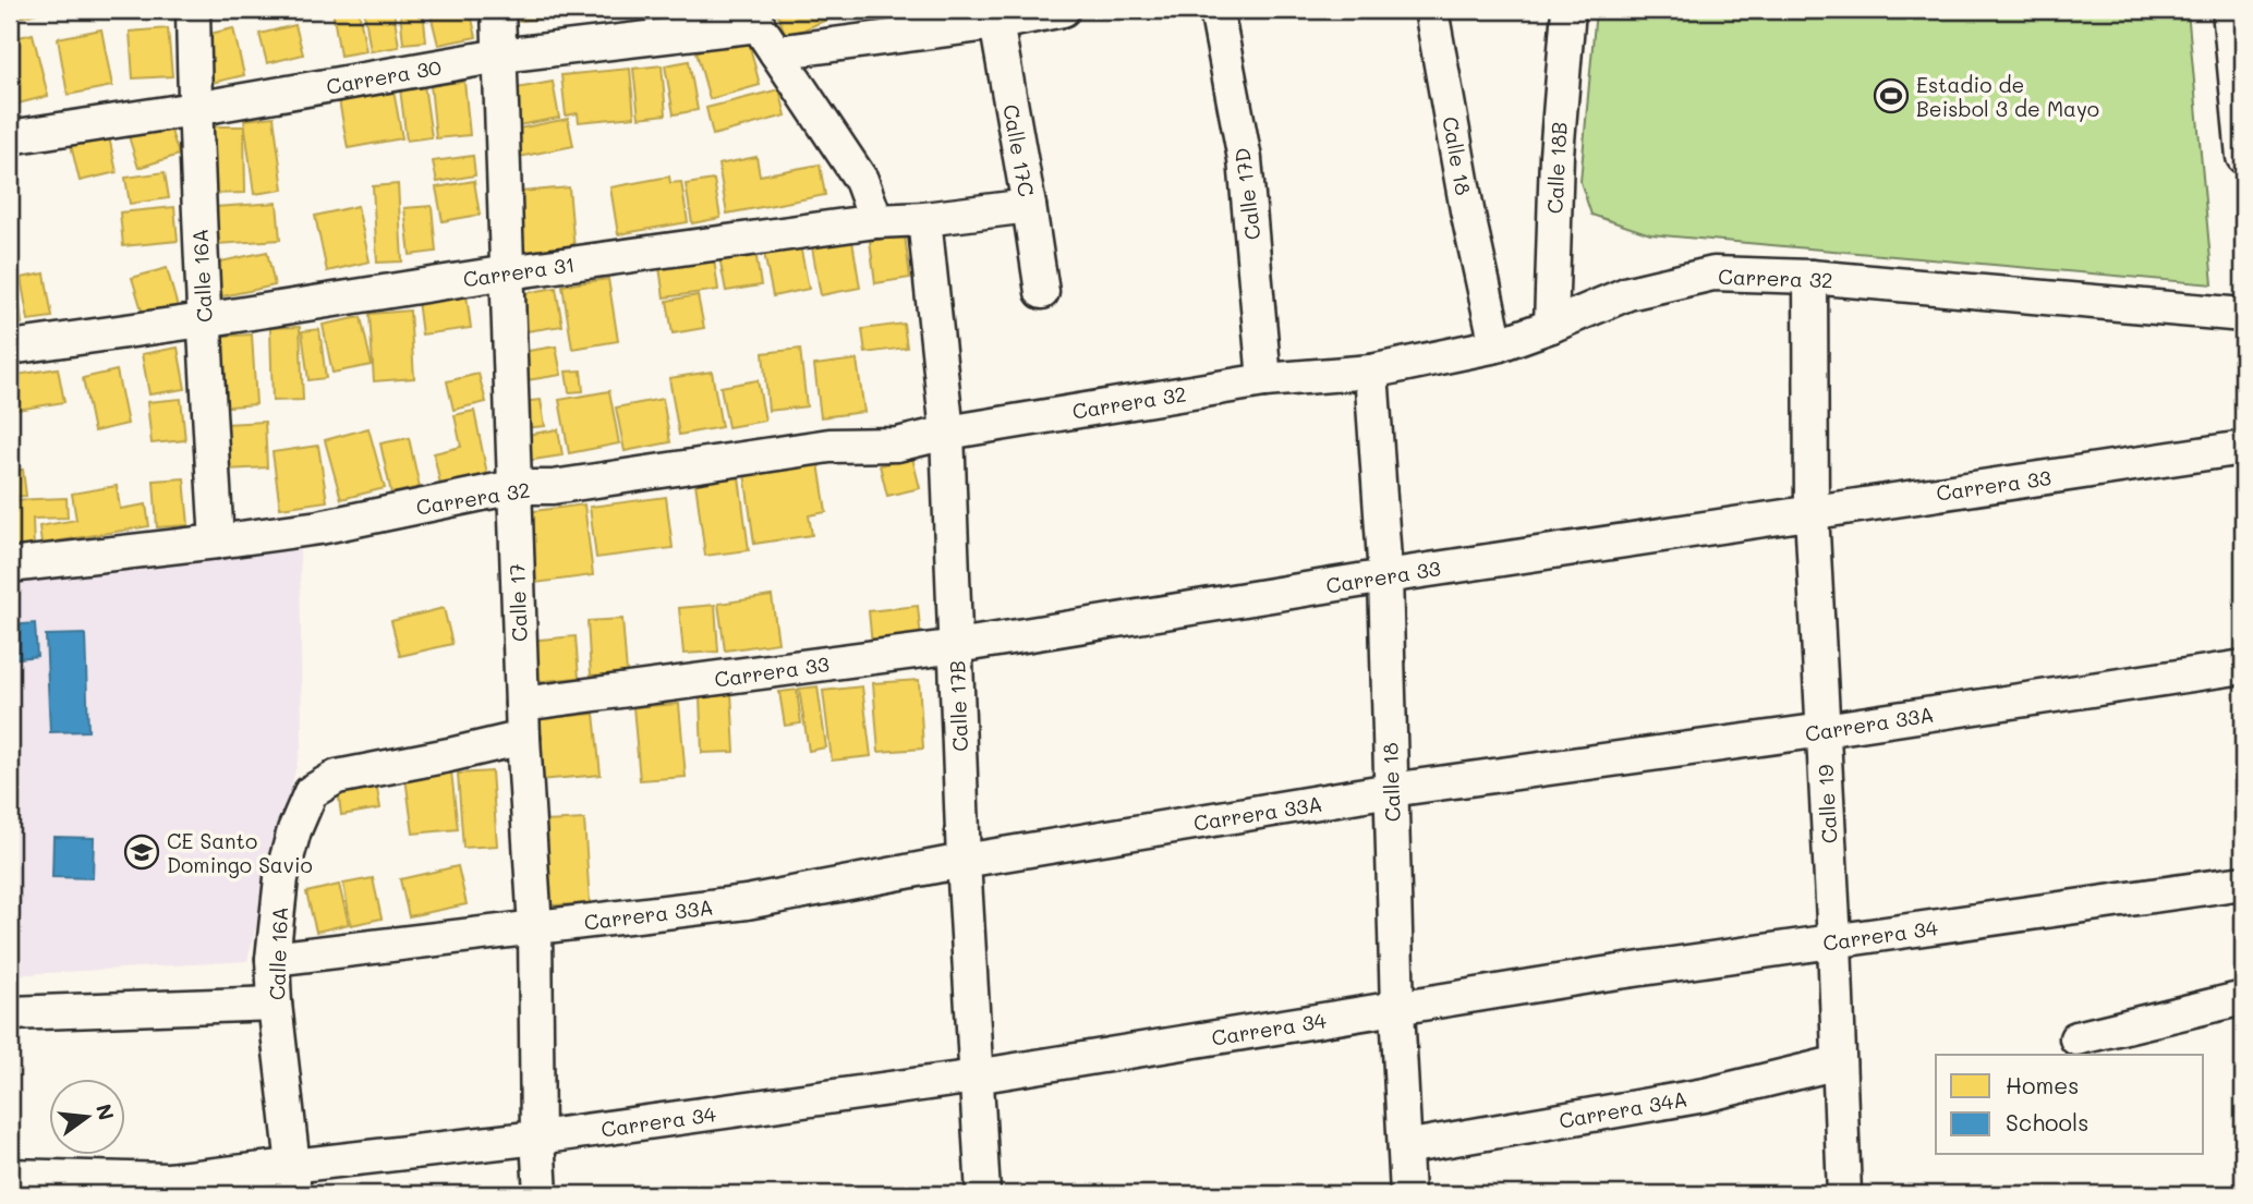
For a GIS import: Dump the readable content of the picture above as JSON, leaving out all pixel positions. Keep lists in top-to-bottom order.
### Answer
{
  "streets": {
    "street": [
      "Carrera 30",
      "Calle 17C",
      "Calle 18",
      "Calle 18B",
      "Calle 17D",
      "Carrera 31",
      "Calle 16A",
      "Carrera 32",
      "Carrera 33",
      "Calle 17",
      "Calle 17B",
      "Carrera 33A",
      "Calle 19",
      "Carrera 34",
      "Carrera 34A"
    ]
  },
  "crossings": [
    ["Carrera 30", "Calle 17C"],
    ["Carrera 30", "Calle 16A"],
    ["Carrera 30", "Calle 17"],
    ["Calle 17C", "Carrera 31"],
    ["Calle 18", "Carrera 32"],
    ["Calle 18", "Carrera 33"],
    ["Calle 18", "Carrera 33A"],
    ["Calle 18", "Carrera 34"],
    ["Calle 18", "Carrera 34A"],
    ["Calle 18B", "Carrera 32"],
    ["Calle 17D", "Carrera 32"],
    ["Carrera 31", "Calle 16A"],
    ["Carrera 31", "Calle 17"],
    ["Carrera 31", "Calle 17B"],
    ["Calle 16A", "Carrera 32"],
    ["Calle 16A", "Calle 17"],
    ["Calle 16A", "Carrera 33A"],
    ["Calle 16A", "Carrera 34"],
    ["Carrera 32", "Calle 17"],
    ["Carrera 32", "Calle 17B"],
    ["Carrera 32", "Calle 19"],
    ["Carrera 33", "Calle 17"],
    ["Carrera 33", "Calle 17B"],
    ["Carrera 33", "Calle 19"],
    ["Calle 17", "Carrera 33A"],
    ["Calle 17", "Carrera 34"],
    ["Calle 17B", "Carrera 33A"],
    ["Calle 17B", "Carrera 34"],
    ["Carrera 33A", "Calle 19"],
    ["Calle 19", "Carrera 34"],
    ["Calle 19", "Carrera 34A"]
  ],
  "places": {
    "sports": ["Estadio de Beisbol 3 de Mayo"],
    "school or university": ["CE Santo Domingo Savio"]
  },
  "legend": ["Homes", "Schools"],
  "north": "right"
}
